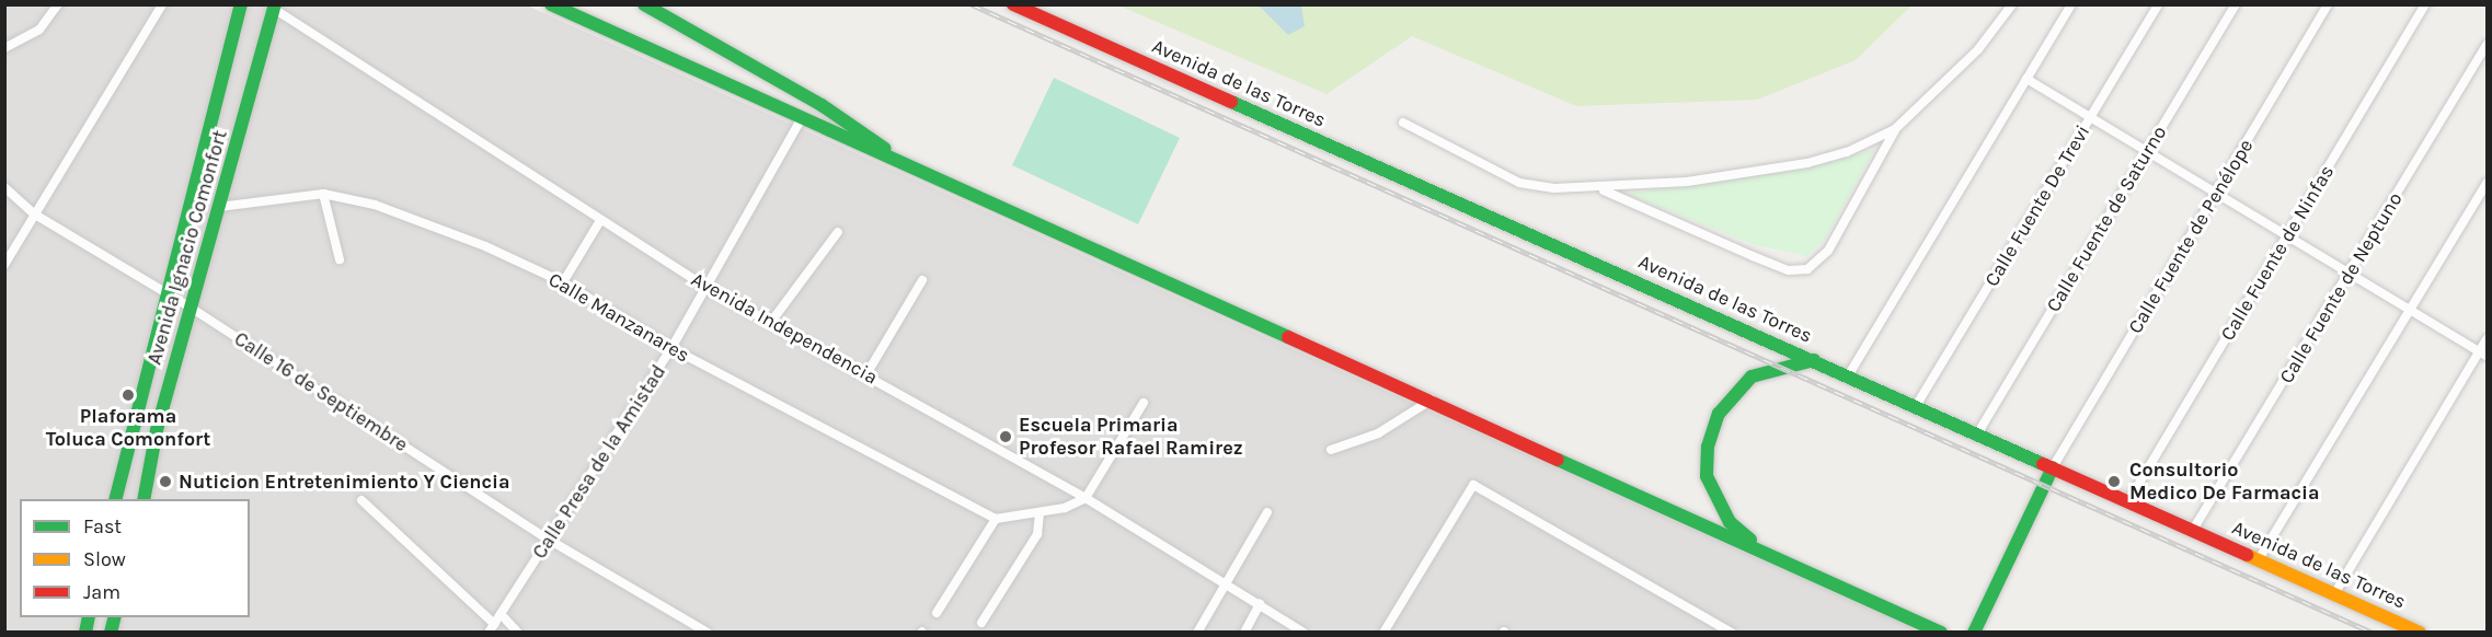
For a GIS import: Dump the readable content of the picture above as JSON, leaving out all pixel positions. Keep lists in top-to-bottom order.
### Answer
{
  "streets": {
    "main road": ["Avenida de las Torres", "Avenida Ignacio Comonfort"],
    "street": [
      "Calle Fuente De Trevi",
      "Calle Fuente de Saturno",
      "Calle Fuente de Penélope",
      "Calle Fuente de Ninfas",
      "Calle Fuente de Neptuno",
      "Calle Manzanares",
      "Avenida Independencia",
      "Calle 16 de Septiembre",
      "Calle Presa de la Amistad"
    ]
  },
  "crossings": [
    ["Avenida de las Torres", "Calle Fuente De Trevi"],
    ["Avenida de las Torres", "Calle Fuente de Saturno"],
    ["Avenida de las Torres", "Calle Fuente de Penélope"],
    ["Avenida de las Torres", "Calle Fuente de Ninfas"],
    ["Avenida de las Torres", "Calle Fuente de Neptuno"],
    ["Avenida Ignacio Comonfort", "Calle Manzanares"],
    ["Avenida Ignacio Comonfort", "Avenida Independencia"],
    ["Avenida Ignacio Comonfort", "Calle 16 de Septiembre"],
    ["Calle Manzanares", "Calle Presa de la Amistad"],
    ["Avenida Independencia", "Calle Presa de la Amistad"],
    ["Calle 16 de Septiembre", "Calle Presa de la Amistad"]
  ],
  "places": [
    "Plaforama Toluca Comonfort",
    "Escuela Primaria Profesor Rafael Ramirez",
    "Nuticion Entretenimiento Y Ciencia",
    "Consultorio Medico De Farmacia"
  ],
  "legend": ["Fast", "Slow", "Jam"]
}
